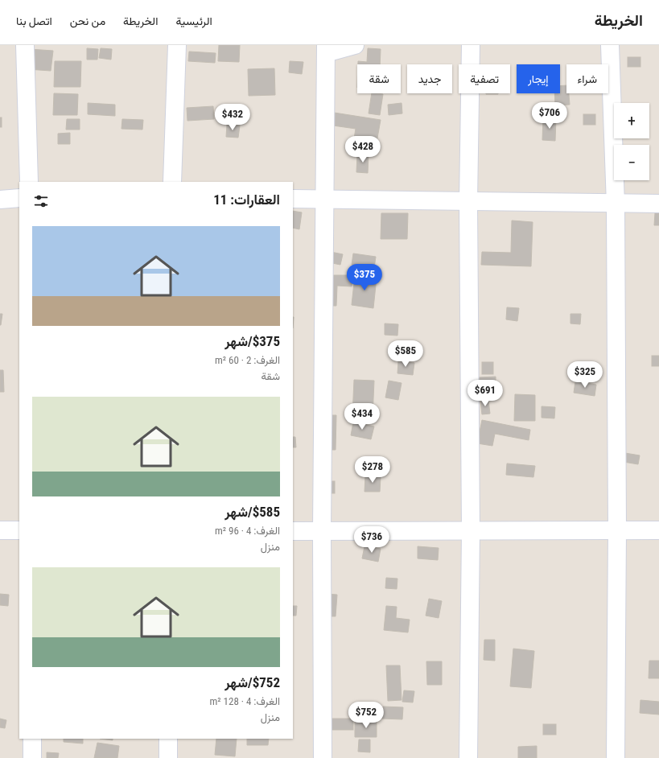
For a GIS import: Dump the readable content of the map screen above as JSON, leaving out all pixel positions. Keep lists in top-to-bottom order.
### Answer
{
  "page": {
    "header": "الخريطة",
    "nav": [
      "الرئيسية",
      "الخريطة",
      "من نحن",
      "اتصل بنا"
    ],
    "chip": [
      "شراء",
      "إيجار",
      "تصفية",
      "جديد",
      "شقة"
    ],
    "price": [
      "$706",
      "$432",
      "$428",
      "$375",
      "$585",
      "$325",
      "$691",
      "$434",
      "$278",
      "$736",
      "$752"
    ],
    "map_buttons": ["+", "−"],
    "heading": "العقارات: 11",
    "list": [
      {
        "name": "$375/شهر",
        "note": "الغرف: 2 · 60 m² · شقة"
      },
      {
        "name": "$585/شهر",
        "note": "الغرف: 4 · 96 m² · منزل"
      },
      {
        "name": "$752/شهر",
        "note": "الغرف: 4 · 128 m² · منزل"
      }
    ]
  }
}
